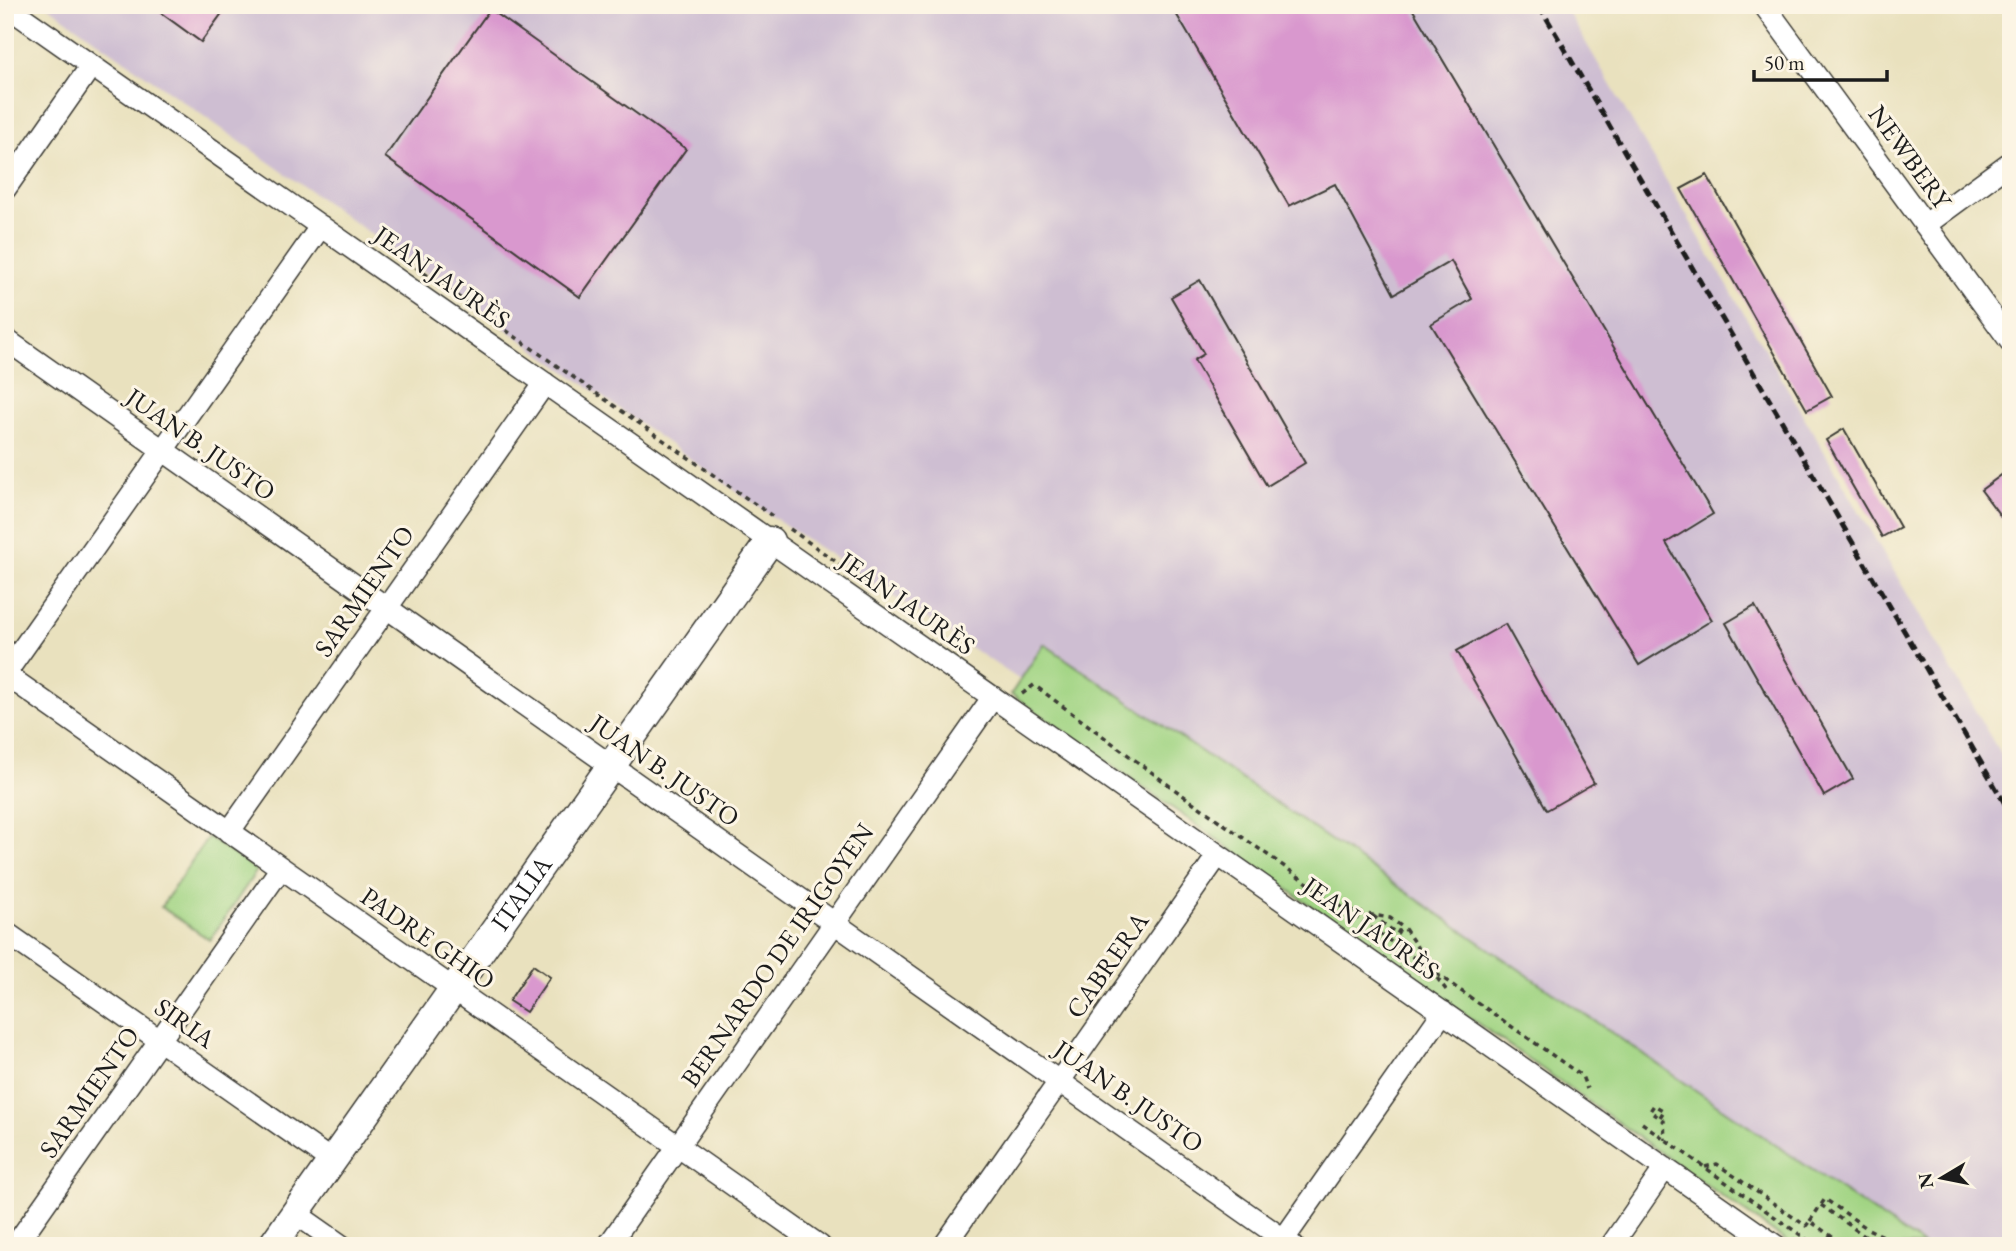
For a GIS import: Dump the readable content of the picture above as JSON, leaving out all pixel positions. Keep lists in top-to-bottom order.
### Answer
{
  "streets": {
    "street": [
      "NEWBERY",
      "JEAN JAURÈS",
      "JUAN B. JUSTO",
      "SARMIENTO",
      "ITALIA",
      "PADRE GHIO",
      "BERNARDO DE IRIGOYEN",
      "CABRERA",
      "SIRIA"
    ]
  },
  "crossings": [
    ["JEAN JAURÈS", "SARMIENTO"],
    ["JEAN JAURÈS", "ITALIA"],
    ["JEAN JAURÈS", "BERNARDO DE IRIGOYEN"],
    ["JEAN JAURÈS", "CABRERA"],
    ["JUAN B. JUSTO", "SARMIENTO"],
    ["JUAN B. JUSTO", "ITALIA"],
    ["JUAN B. JUSTO", "BERNARDO DE IRIGOYEN"],
    ["JUAN B. JUSTO", "CABRERA"],
    ["SARMIENTO", "PADRE GHIO"],
    ["SARMIENTO", "SIRIA"],
    ["ITALIA", "PADRE GHIO"],
    ["ITALIA", "SIRIA"],
    ["PADRE GHIO", "BERNARDO DE IRIGOYEN"]
  ],
  "scale_bar": "50 m",
  "north": "left"
}
